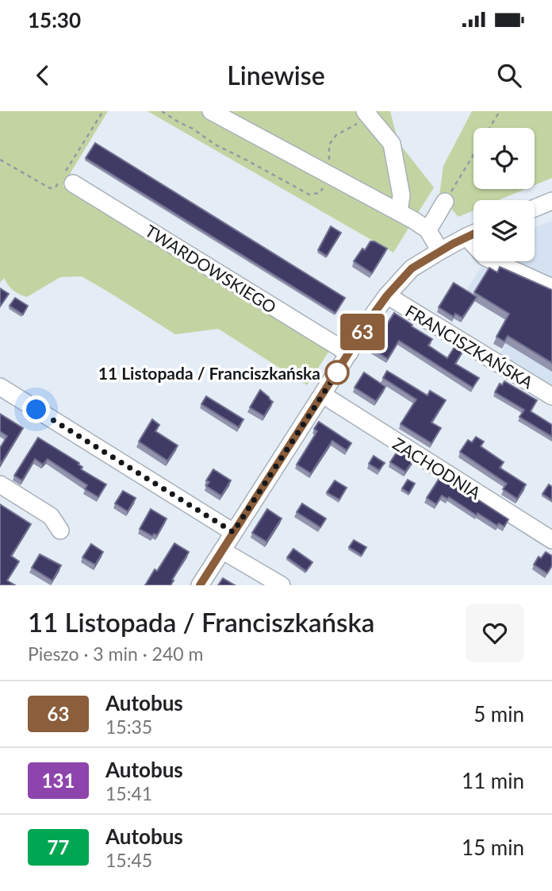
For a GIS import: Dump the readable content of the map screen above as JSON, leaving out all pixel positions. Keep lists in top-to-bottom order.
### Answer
{
  "streets": {
    "street": ["TWARDOWSKIEGO", "FRANCISZKAŃSKA", "ZACHODNIA"]
  },
  "places": ["11 Listopada / Franciszkańska"],
  "lines": ["bus line 63"],
  "page": {
    "status": "15:30",
    "header": "Linewise",
    "on_map": "63",
    "heading": ["11 Listopada / Franciszkańska", "Pieszo · 3 min · 240 m"],
    "list": [
      {
        "mark": "63",
        "name": "Autobus",
        "note": "15:35",
        "value": "5 min"
      },
      {
        "mark": "131",
        "name": "Autobus",
        "note": "15:41",
        "value": "11 min"
      },
      {
        "mark": "77",
        "name": "Autobus",
        "note": "15:45",
        "value": "15 min"
      }
    ]
  }
}
